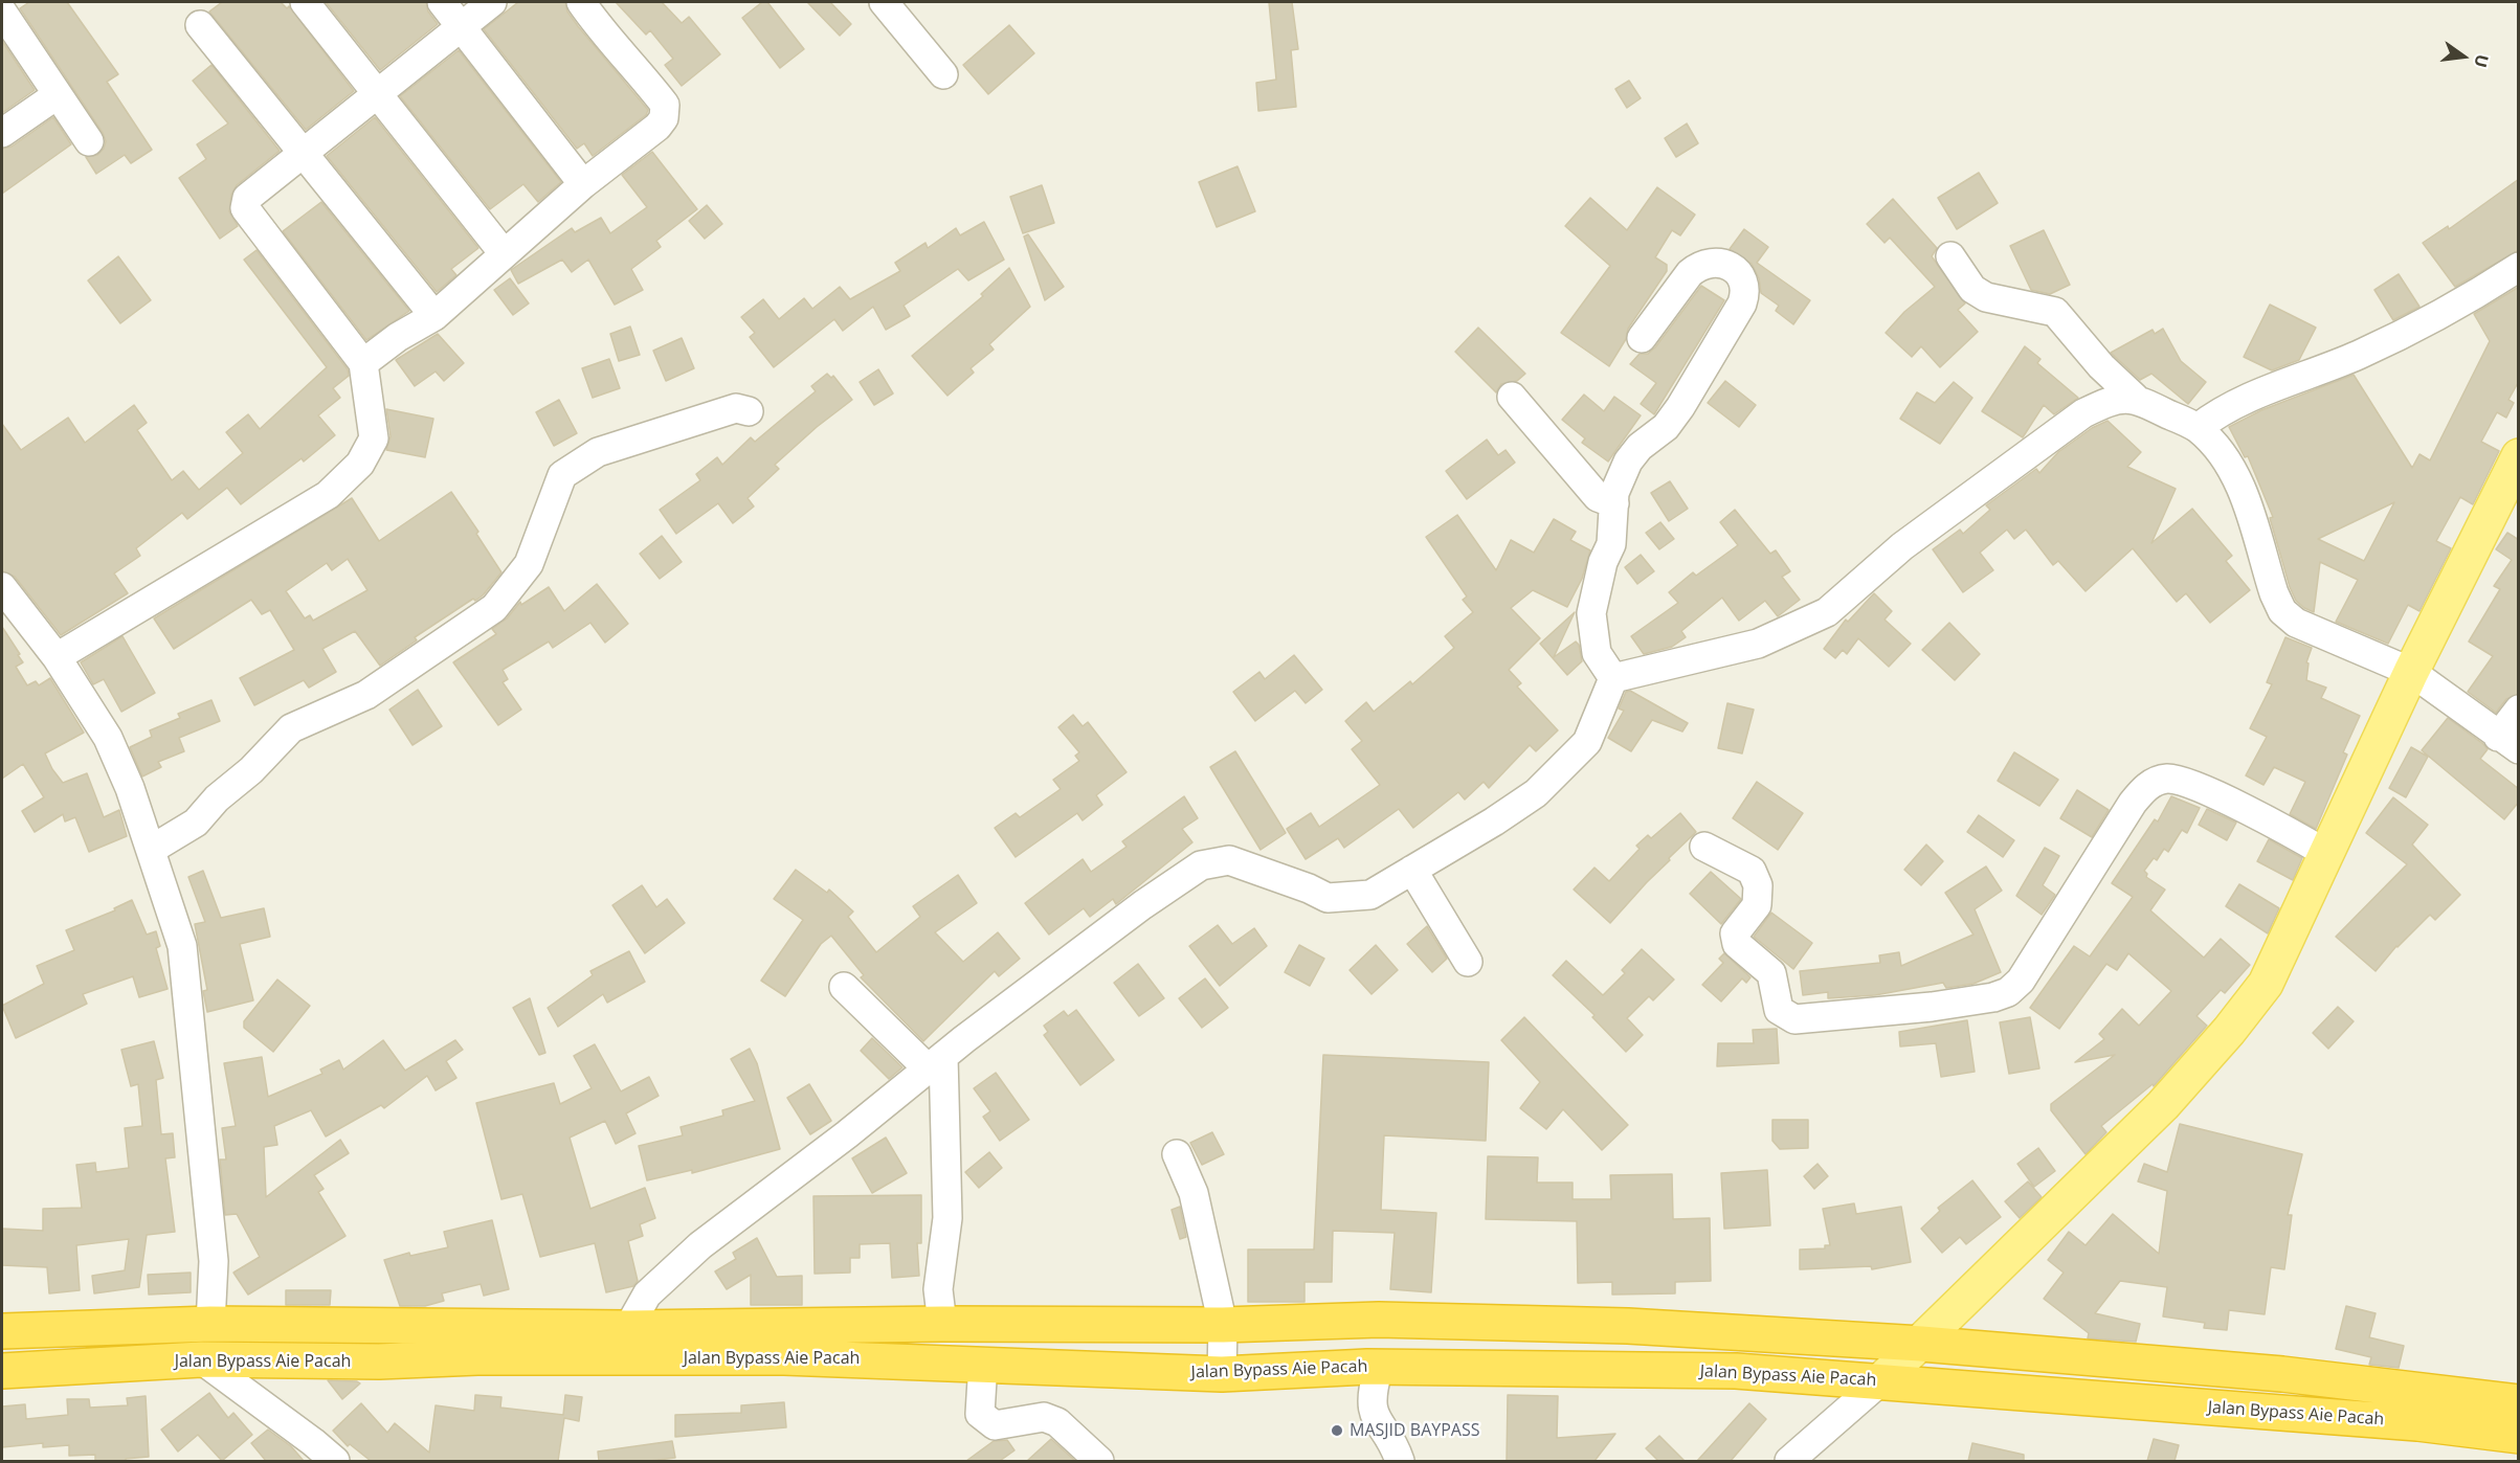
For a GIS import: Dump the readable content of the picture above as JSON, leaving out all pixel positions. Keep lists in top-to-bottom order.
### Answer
{
  "streets": {
    "highway": ["Jalan Bypass Aie Pacah"]
  },
  "places": ["MASJID BAYPASS"],
  "north": "right"
}
